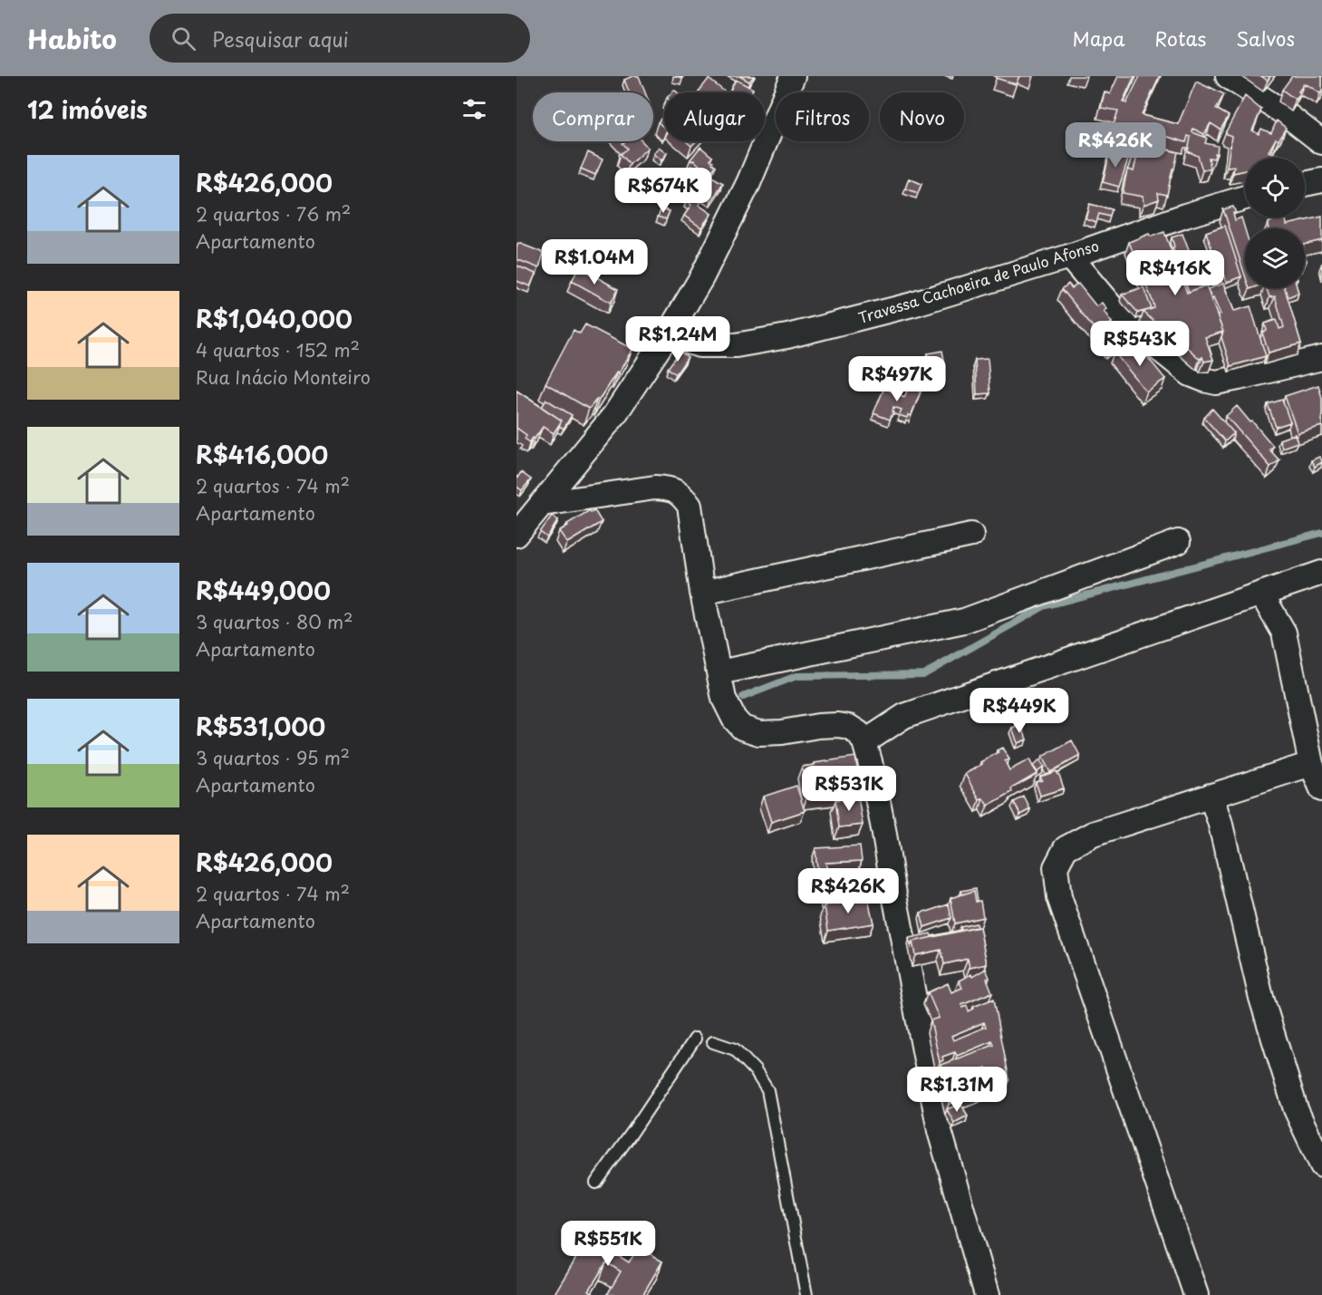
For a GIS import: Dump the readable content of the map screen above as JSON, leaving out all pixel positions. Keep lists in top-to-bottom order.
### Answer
{
  "streets": {
    "street": ["Travessa Cachoeira de Paulo Afonso"]
  },
  "page": {
    "header": "Habito",
    "search": "Pesquisar aqui",
    "nav": ["Mapa", "Rotas", "Salvos"],
    "heading": "12 imóveis",
    "chip": [
      "Comprar",
      "Alugar",
      "Filtros",
      "Novo"
    ],
    "price": [
      "R$426K",
      "R$674K",
      "R$1.04M",
      "R$416K",
      "R$1.24M",
      "R$543K",
      "R$497K",
      "R$449K",
      "R$531K",
      "R$426K",
      "R$1.31M",
      "R$551K"
    ],
    "list": [
      {
        "name": "R$426,000",
        "note": "2 quartos · 76 m² · Apartamento"
      },
      {
        "name": "R$1,040,000",
        "note": "4 quartos · 152 m² · Rua Inácio Monteiro"
      },
      {
        "name": "R$416,000",
        "note": "2 quartos · 74 m² · Apartamento"
      },
      {
        "name": "R$449,000",
        "note": "3 quartos · 80 m² · Apartamento"
      },
      {
        "name": "R$531,000",
        "note": "3 quartos · 95 m² · Apartamento"
      },
      {
        "name": "R$426,000",
        "note": "2 quartos · 74 m² · Apartamento"
      }
    ]
  }
}
